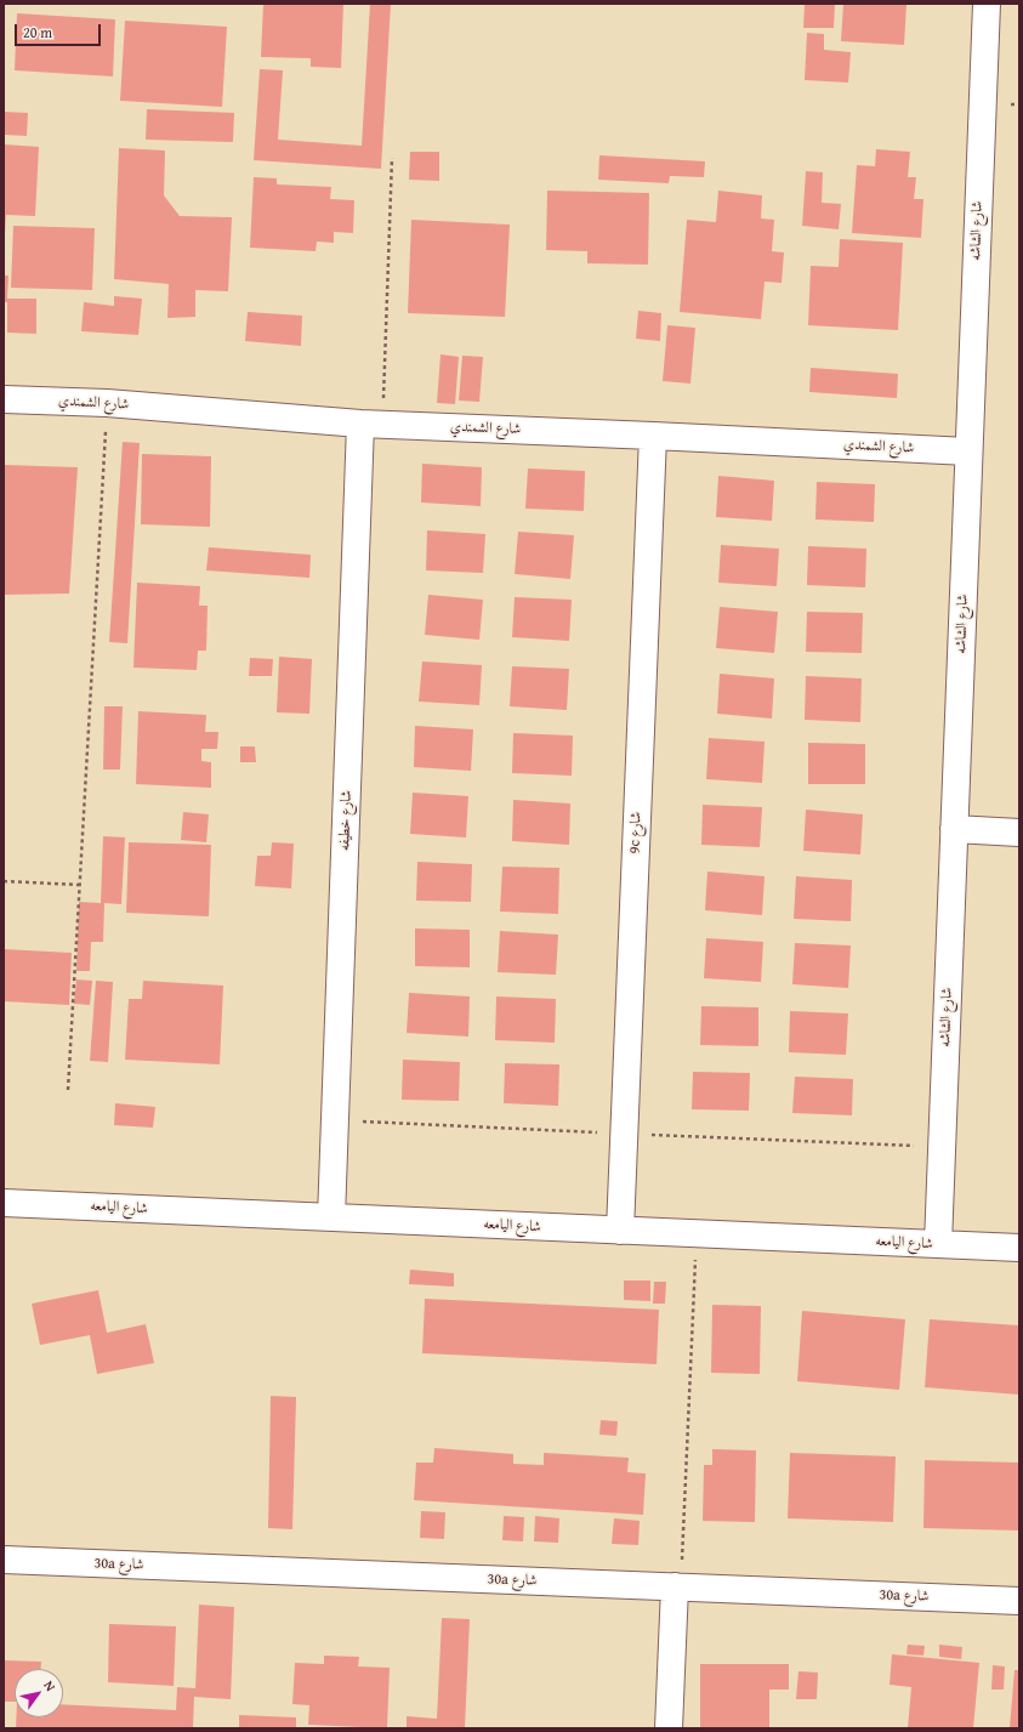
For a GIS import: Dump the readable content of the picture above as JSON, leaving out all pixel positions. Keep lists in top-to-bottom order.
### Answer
{
  "streets": {
    "street": [
      "شارع الشاشه",
      "شارع الشمندي",
      "شارع خطيفه",
      "9c شارع",
      "شارع اليامعه",
      "30a شارع"
    ]
  },
  "crossings": [
    ["شارع الشاشه", "شارع الشمندي"],
    ["شارع الشاشه", "شارع اليامعه"],
    ["شارع الشمندي", "شارع خطيفه"],
    ["شارع الشمندي", "9c شارع"],
    ["شارع خطيفه", "شارع اليامعه"],
    ["9c شارع", "شارع اليامعه"]
  ],
  "scale_bar": "20 m",
  "north": "top right"
}
